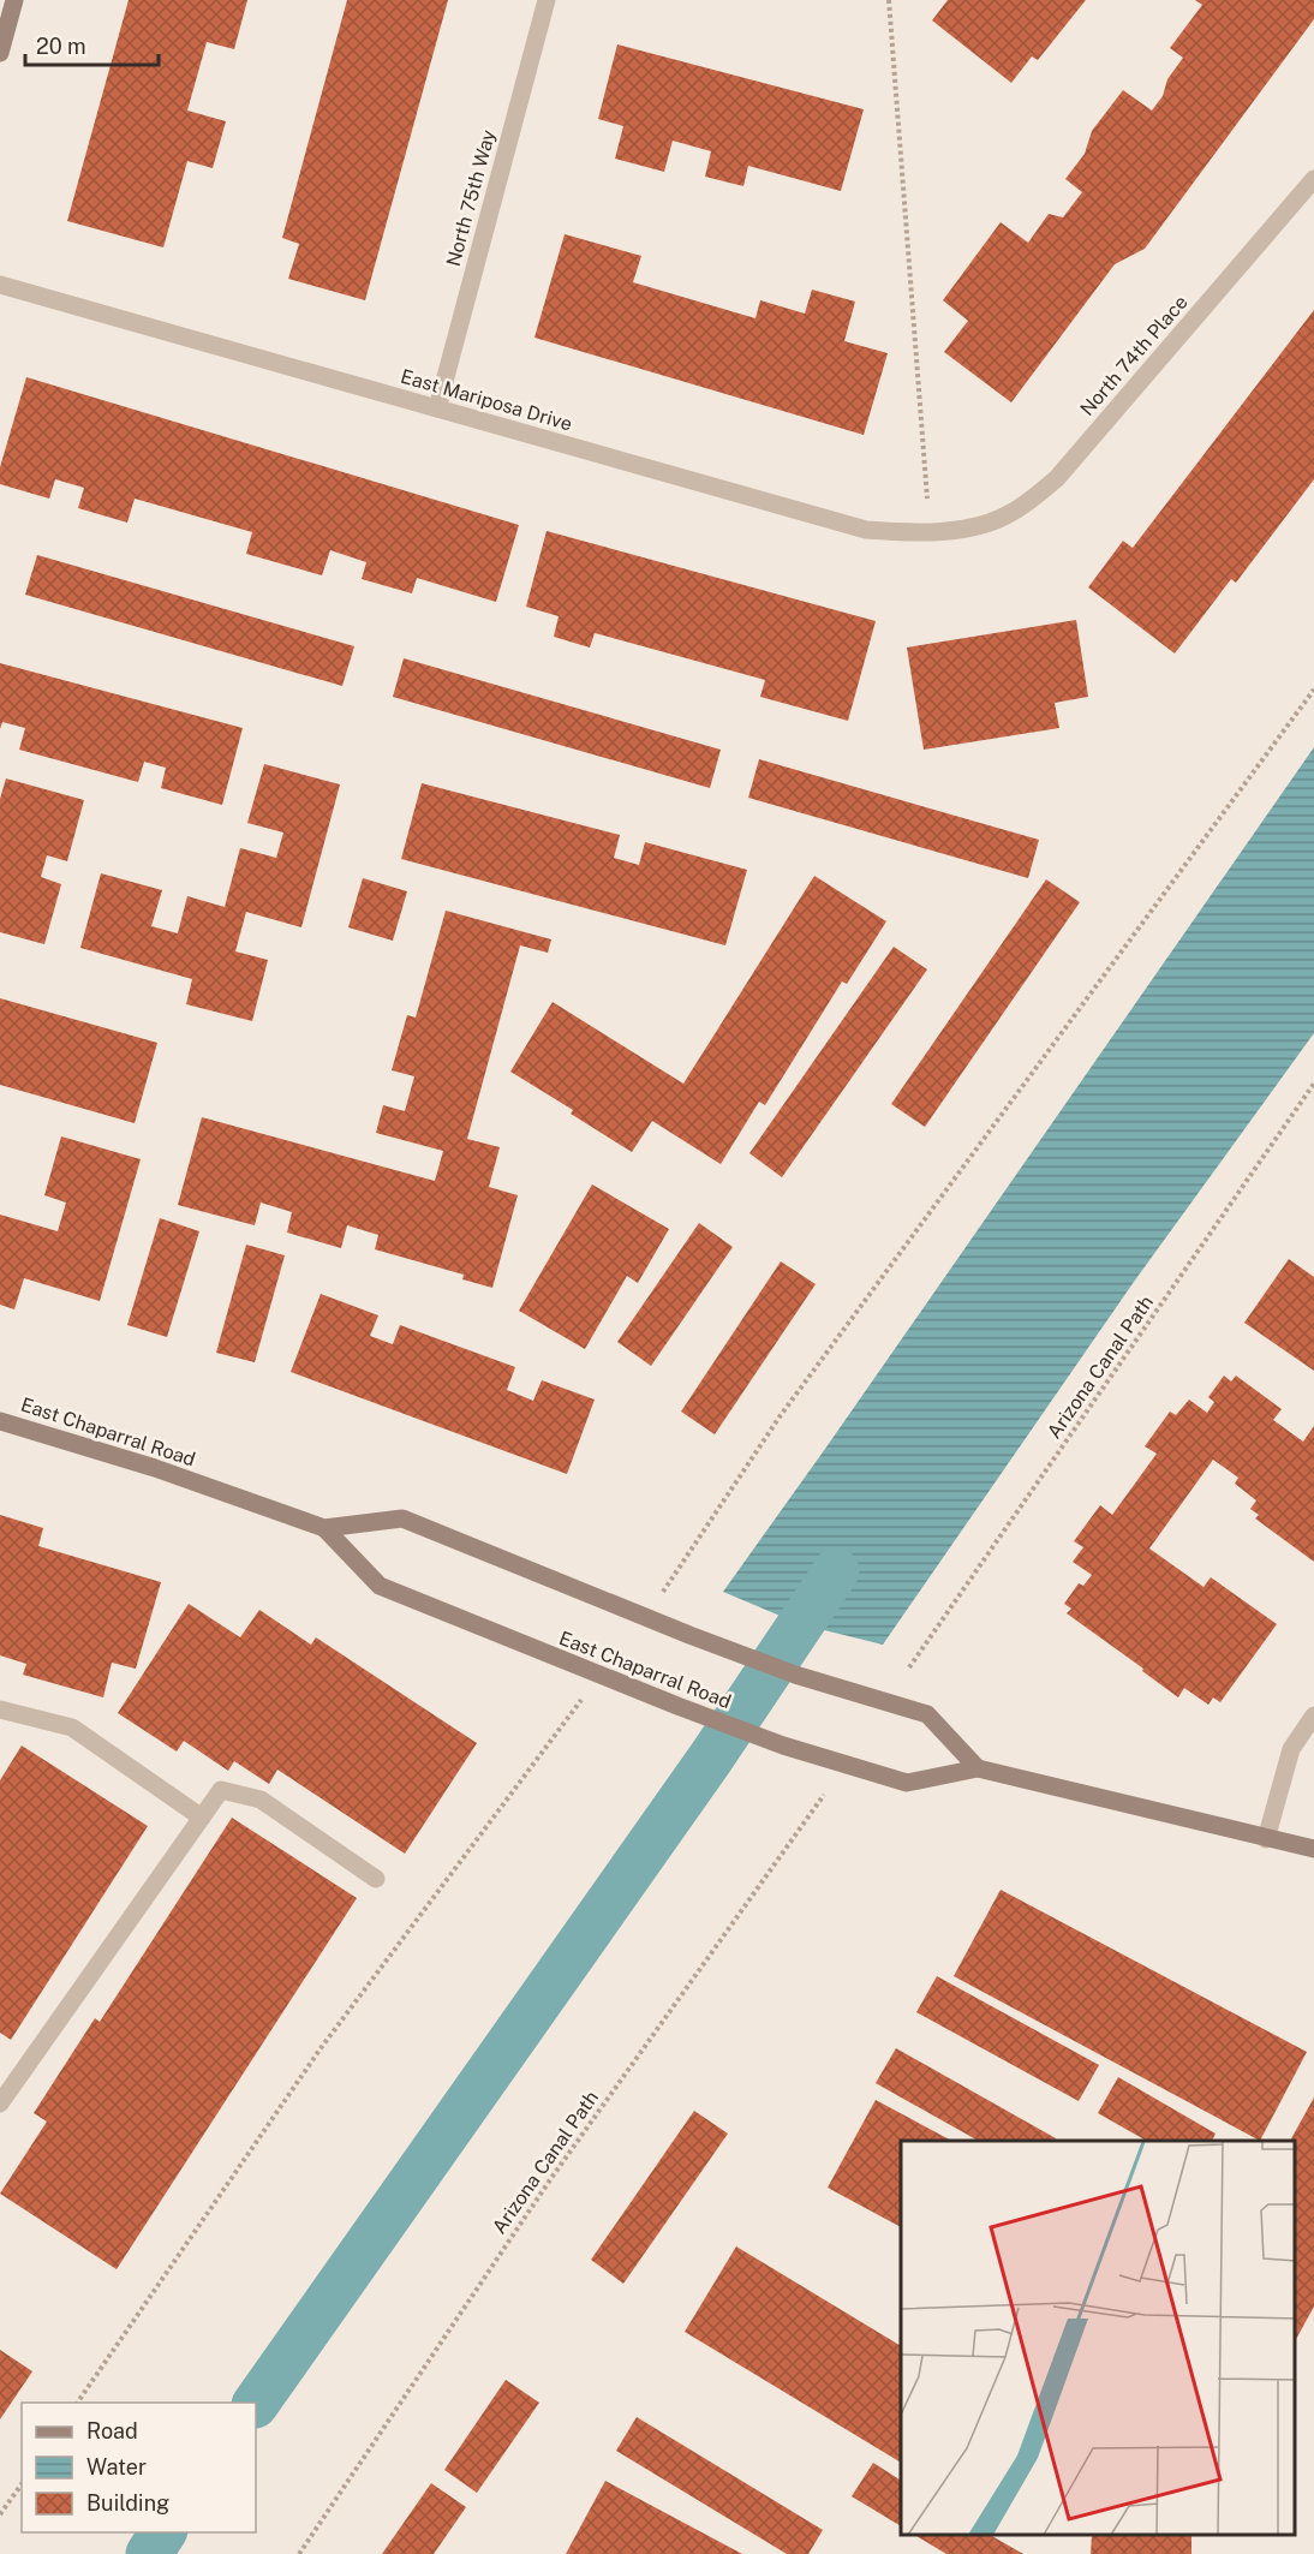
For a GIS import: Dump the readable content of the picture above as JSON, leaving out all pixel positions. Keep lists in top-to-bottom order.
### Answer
{
  "streets": {
    "main road": ["East Chaparral Road"],
    "street": ["North 75th Way", "North 74th Place", "East Mariposa Drive"],
    "path": ["Arizona Canal Path"]
  },
  "crossings": [
    ["North 75th Way", "East Mariposa Drive"],
    ["North 74th Place", "East Mariposa Drive"]
  ],
  "legend": ["Road", "Water", "Building"],
  "scale_bar": "20 m"
}
